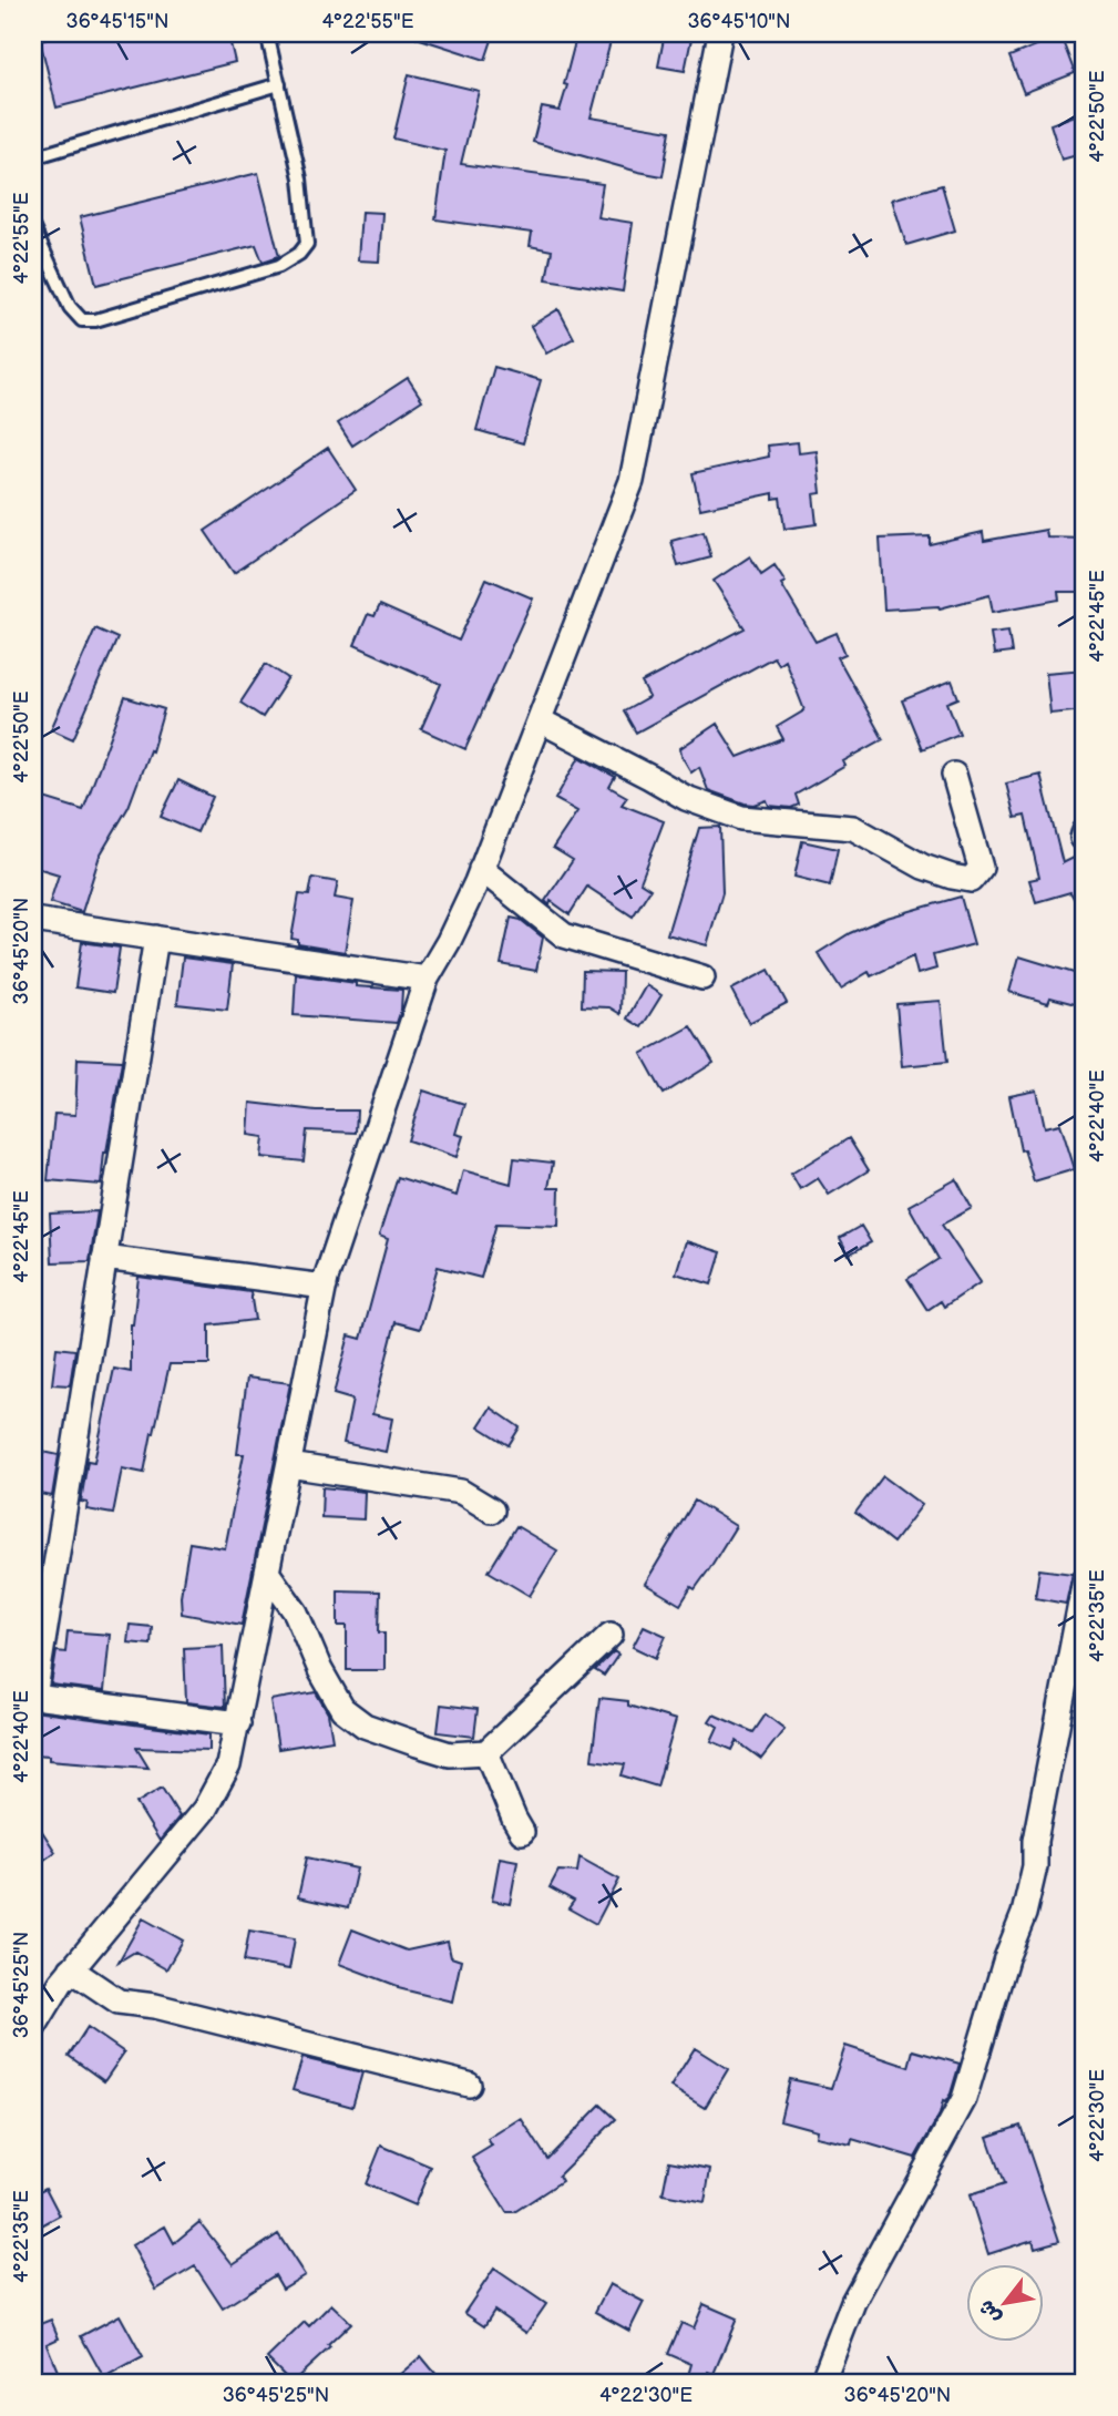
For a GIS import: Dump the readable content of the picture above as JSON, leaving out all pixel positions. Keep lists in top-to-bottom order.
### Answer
{
  "north": "bottom left",
  "coordinates": [
    "36°45'15\"N",
    "4°22'55\"E",
    "36°45'10\"N",
    "4°22'50\"E",
    "4°22'45\"E",
    "36°45'20\"N",
    "4°22'40\"E",
    "4°22'35\"E",
    "36°45'25\"N",
    "4°22'30\"E"
  ]
}
